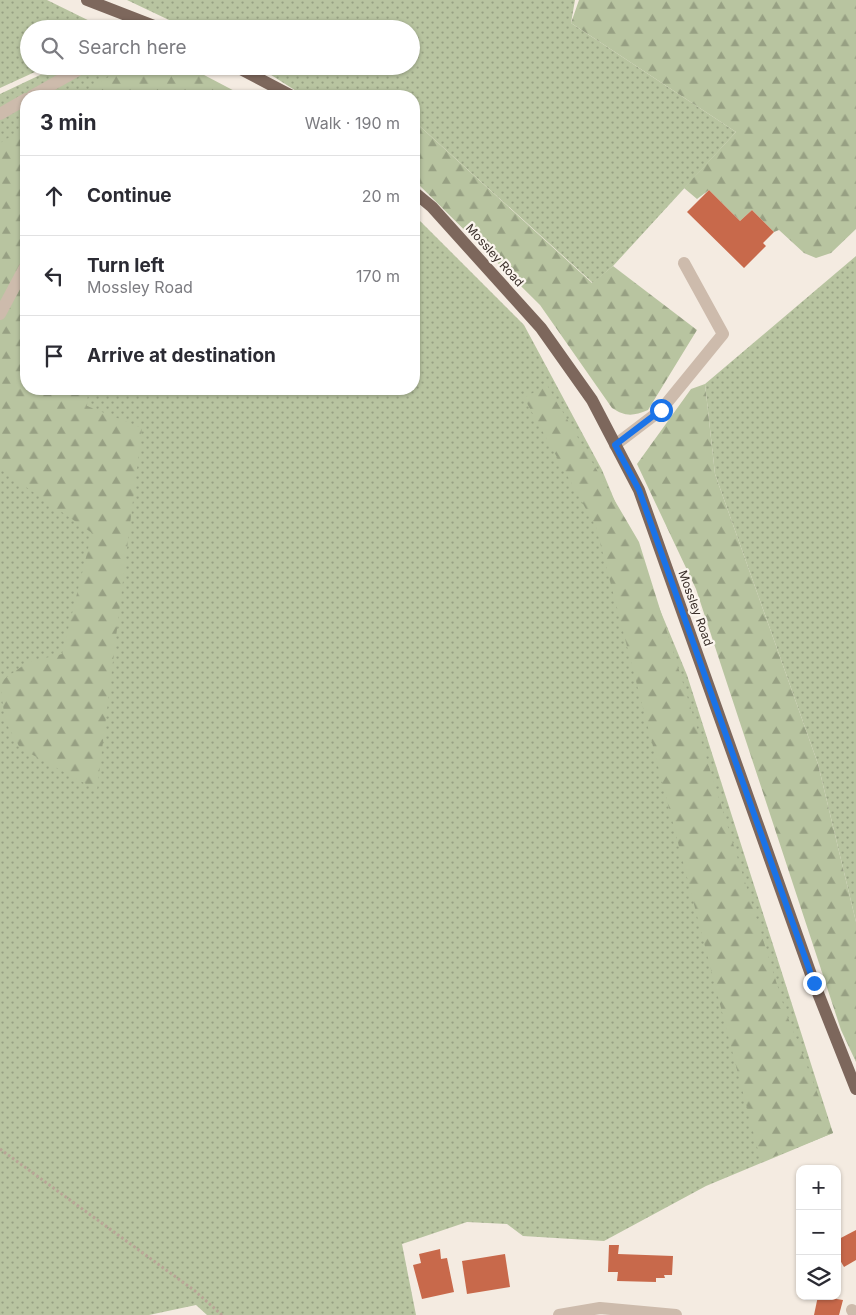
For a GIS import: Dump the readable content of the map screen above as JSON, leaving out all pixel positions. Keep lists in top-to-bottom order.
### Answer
{
  "streets": {
    "main road": ["Mossley Road"]
  },
  "page": {
    "search": "Search here",
    "heading": ["3 min", "Walk · 190 m"],
    "list": [
      ["Continue", "20 m"],
      ["Turn left", "Mossley Road", "170 m"],
      "Arrive at destination"
    ],
    "map_buttons": ["+", "−"]
  }
}
